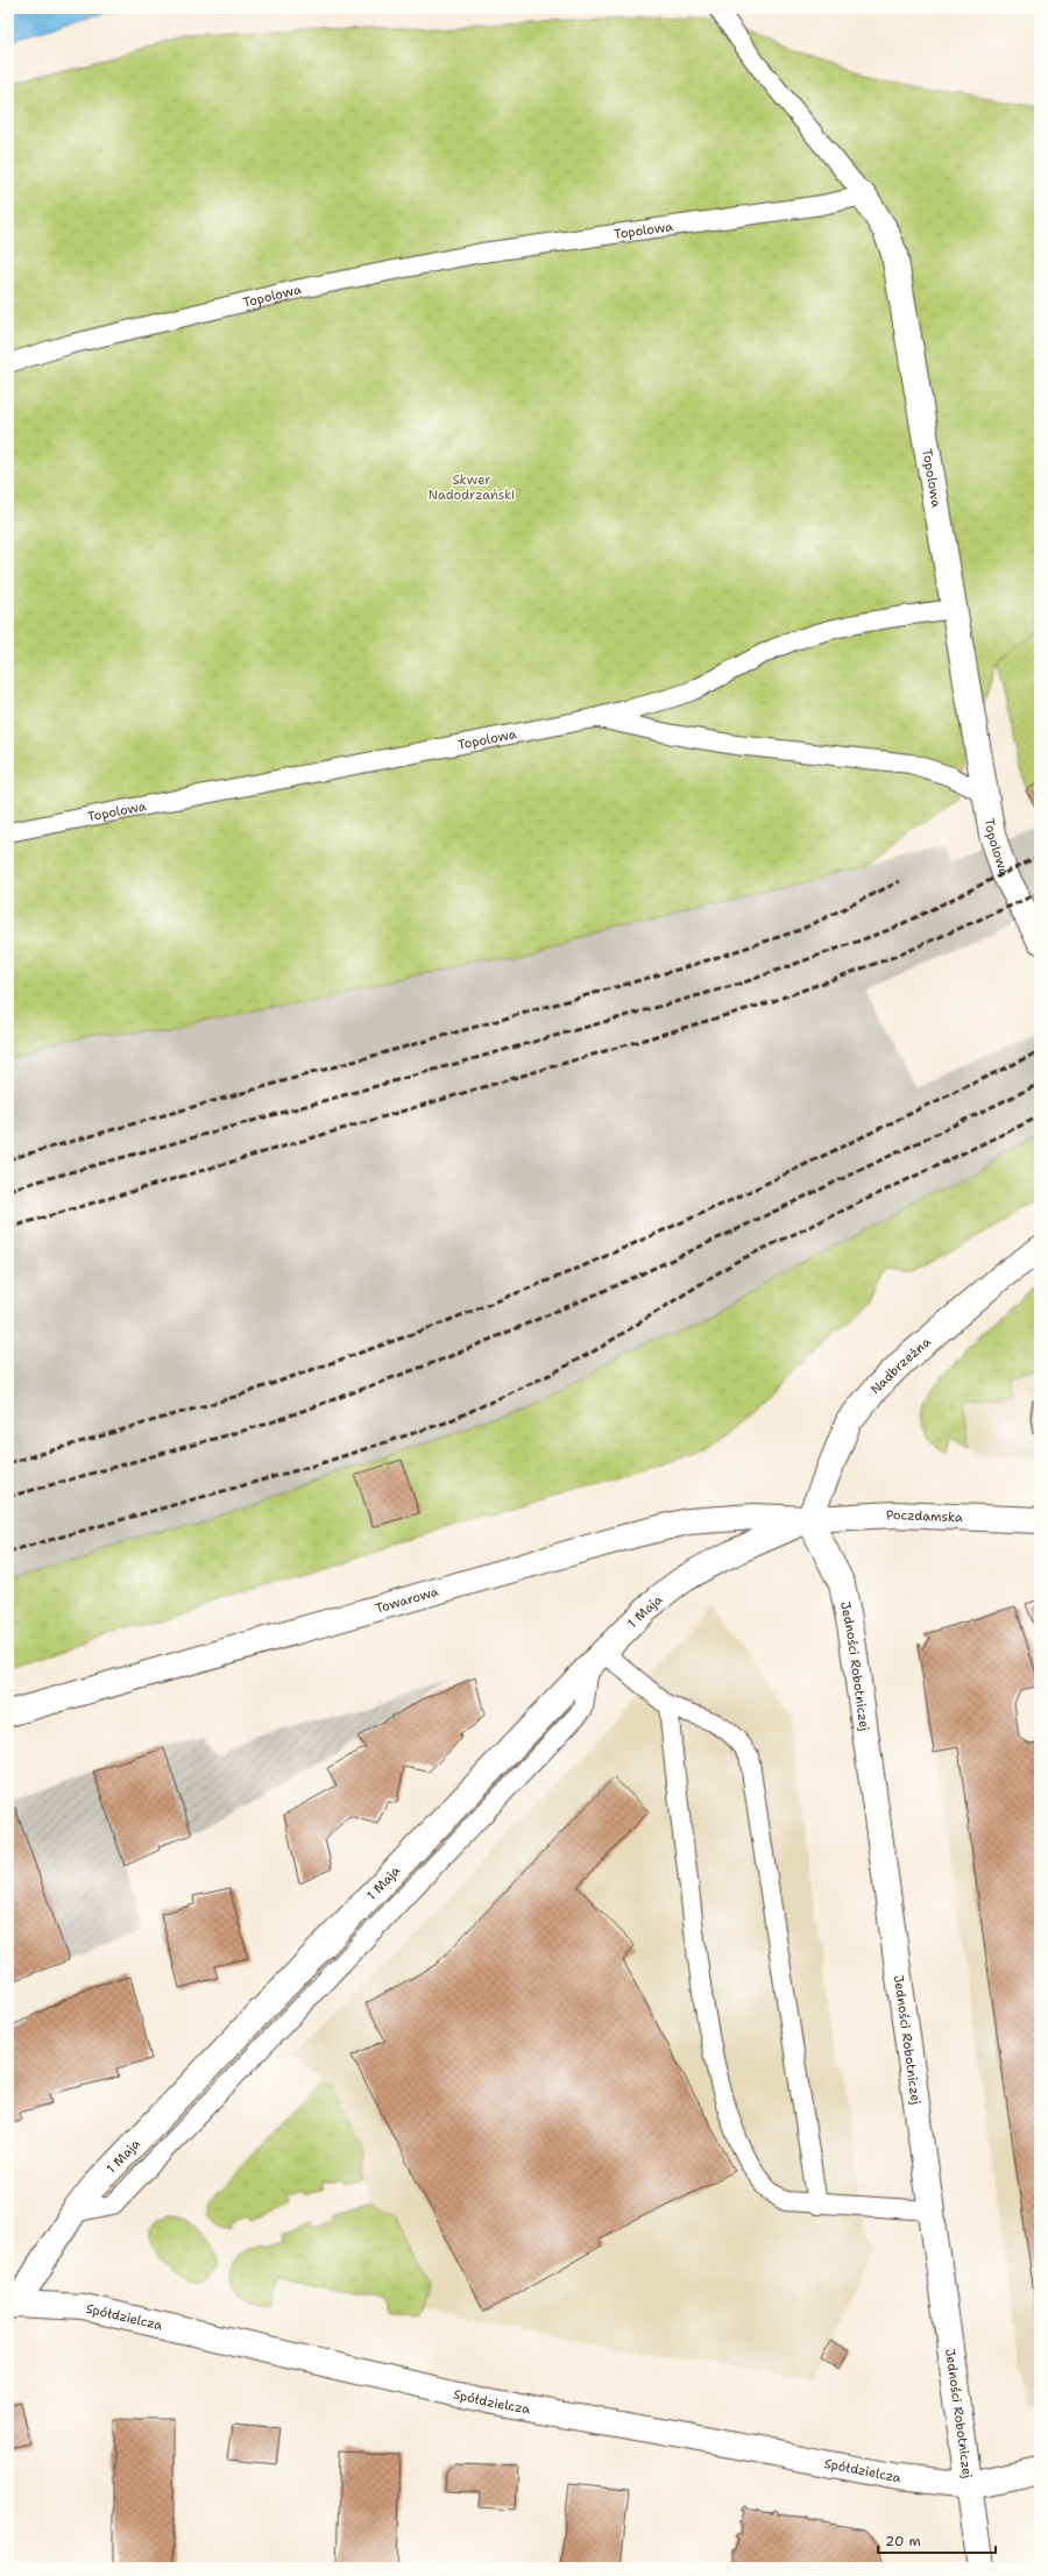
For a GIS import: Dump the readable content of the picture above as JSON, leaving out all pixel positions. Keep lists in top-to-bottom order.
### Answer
{
  "streets": {
    "street": [
      "Topolowa",
      "Nadbrzeżna",
      "Poczdamska",
      "Towarowa",
      "1 Maja",
      "Jedności Robotniczej",
      "Spółdzielcza"
    ]
  },
  "crossings": [
    ["Nadbrzeżna", "Poczdamska"],
    ["Nadbrzeżna", "Towarowa"],
    ["Nadbrzeżna", "1 Maja"],
    ["Nadbrzeżna", "Jedności Robotniczej"],
    ["Poczdamska", "Towarowa"],
    ["Poczdamska", "1 Maja"],
    ["Poczdamska", "Jedności Robotniczej"],
    ["Towarowa", "1 Maja"],
    ["Towarowa", "Jedności Robotniczej"],
    ["1 Maja", "Jedności Robotniczej"],
    ["1 Maja", "Spółdzielcza"],
    ["Jedności Robotniczej", "Spółdzielcza"]
  ],
  "parks": ["Skwer Nadodrzański"],
  "scale_bar": "20 m"
}
